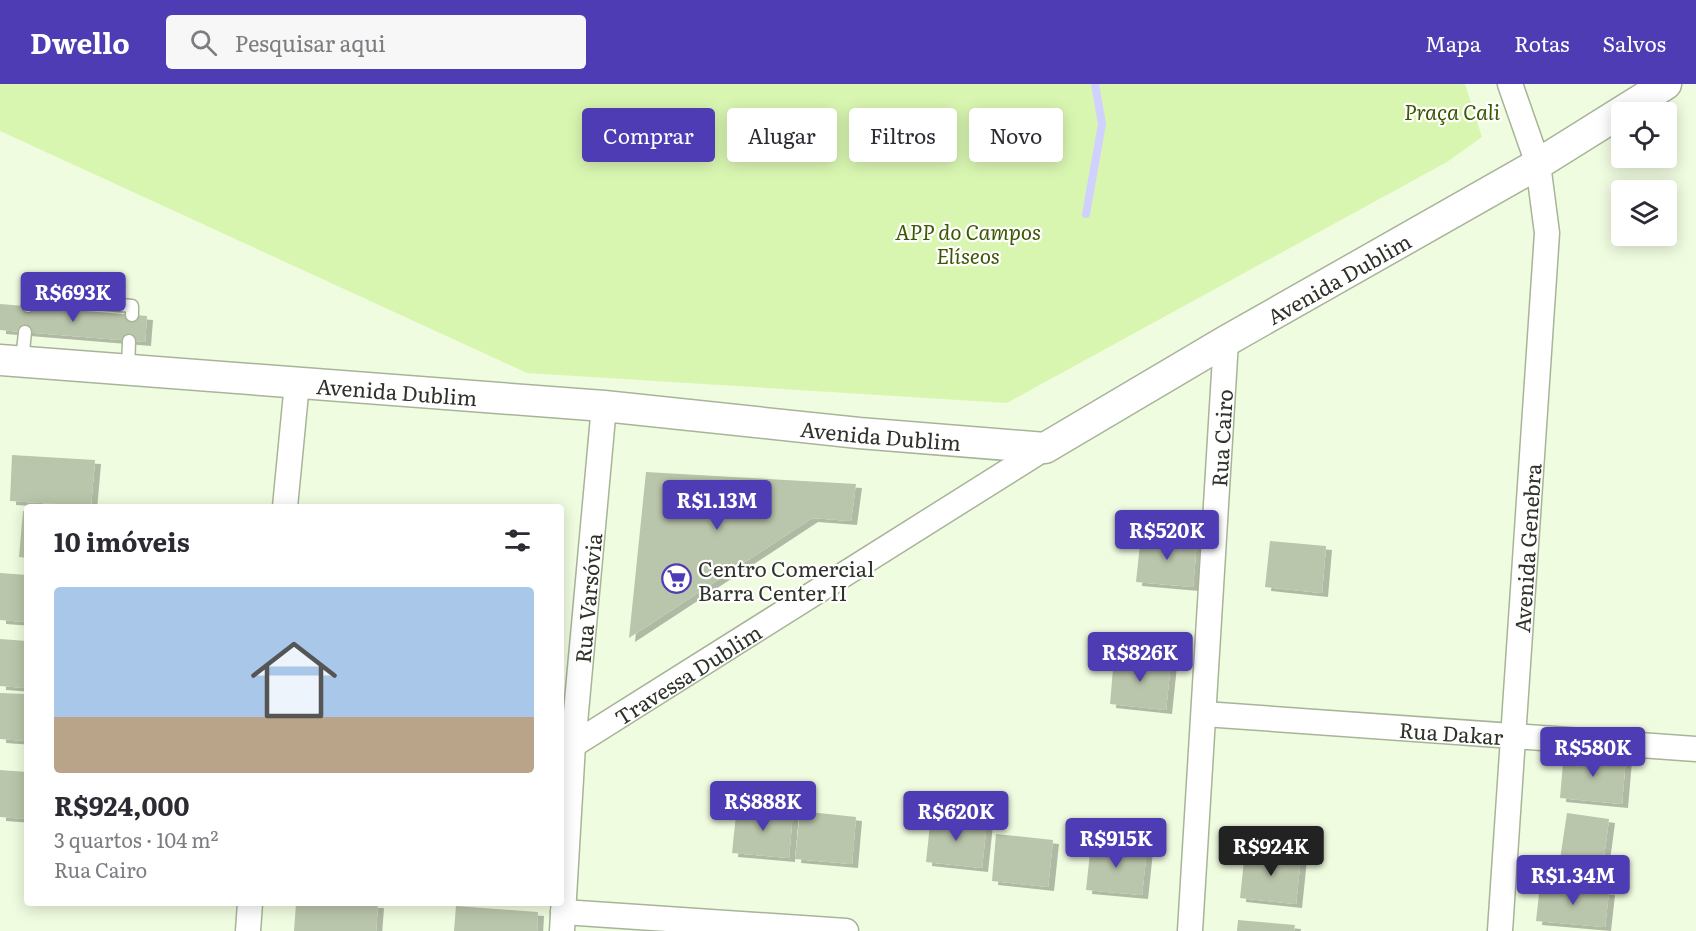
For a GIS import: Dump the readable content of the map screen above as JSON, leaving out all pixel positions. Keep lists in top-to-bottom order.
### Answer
{
  "streets": {
    "street": [
      "Avenida Dublim",
      "Rua Cairo",
      "Avenida Genebra",
      "Rua Varsóvia",
      "Travessa Dublim",
      "Rua Dakar"
    ]
  },
  "crossings": [
    ["Avenida Dublim", "Rua Cairo"],
    ["Avenida Dublim", "Avenida Genebra"],
    ["Avenida Dublim", "Rua Varsóvia"],
    ["Avenida Dublim", "Travessa Dublim"],
    ["Rua Cairo", "Rua Dakar"],
    ["Avenida Genebra", "Rua Dakar"],
    ["Rua Varsóvia", "Travessa Dublim"]
  ],
  "parks": ["Praça Cali", "APP do Campos Elíseos"],
  "places": {
    "supermarket": ["Centro Comercial Barra Center II"]
  },
  "page": {
    "header": "Dwello",
    "search": "Pesquisar aqui",
    "nav": ["Mapa", "Rotas", "Salvos"],
    "chip": [
      "Comprar",
      "Alugar",
      "Filtros",
      "Novo"
    ],
    "price": [
      "R$693K",
      "R$1.13M",
      "R$520K",
      "R$826K",
      "R$580K",
      "R$888K",
      "R$620K",
      "R$915K",
      "R$924K",
      "R$1.34M"
    ],
    "heading": "10 imóveis",
    "list": [
      {
        "name": "R$924,000",
        "note": "3 quartos · 104 m² · Rua Cairo"
      }
    ]
  }
}
